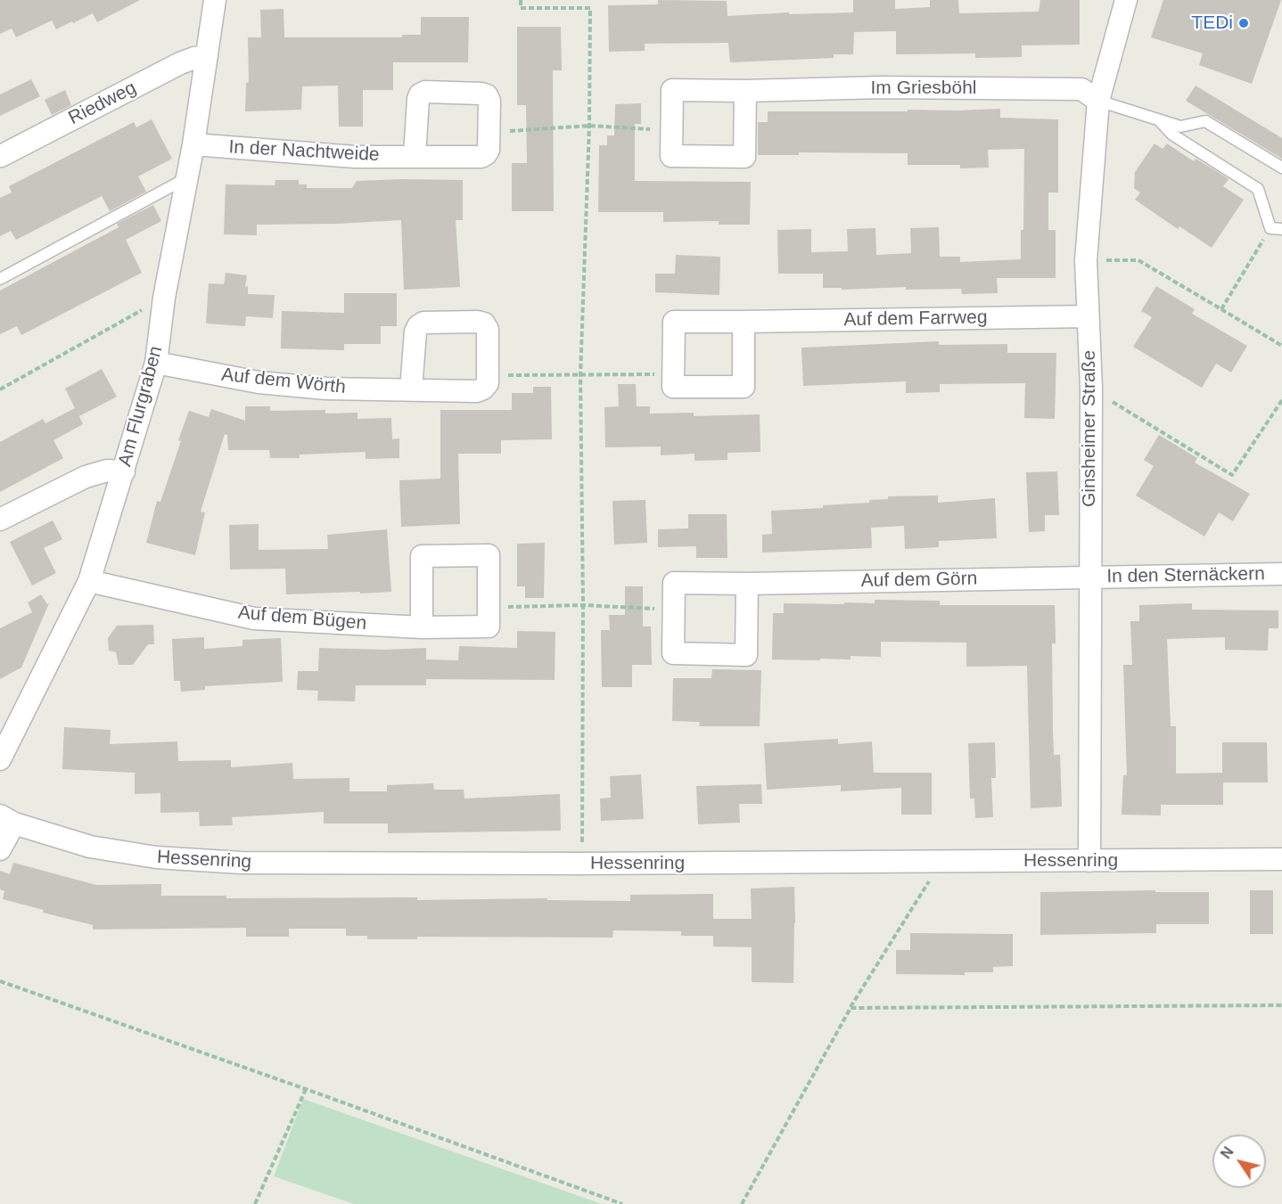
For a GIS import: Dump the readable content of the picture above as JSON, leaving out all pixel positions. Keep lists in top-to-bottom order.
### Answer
{
  "streets": {
    "street": [
      "Im Griesböhl",
      "Riedweg",
      "In der Nachtweide",
      "Auf dem Farrweg",
      "Auf dem Wörth",
      "Am Flurgraben",
      "Ginsheimer Straße",
      "In den Sternäckern",
      "Auf dem Görn",
      "Auf dem Bügen",
      "Hessenring"
    ]
  },
  "crossings": [
    ["Im Griesböhl", "Ginsheimer Straße"],
    ["Riedweg", "Am Flurgraben"],
    ["In der Nachtweide", "Am Flurgraben"],
    ["Auf dem Farrweg", "Ginsheimer Straße"],
    ["Auf dem Wörth", "Am Flurgraben"],
    ["Am Flurgraben", "Auf dem Bügen"],
    ["Ginsheimer Straße", "In den Sternäckern"],
    ["Ginsheimer Straße", "Auf dem Görn"],
    ["Ginsheimer Straße", "Hessenring"],
    ["In den Sternäckern", "Auf dem Görn"]
  ],
  "places": ["TEDi"],
  "north": "top left"
}
